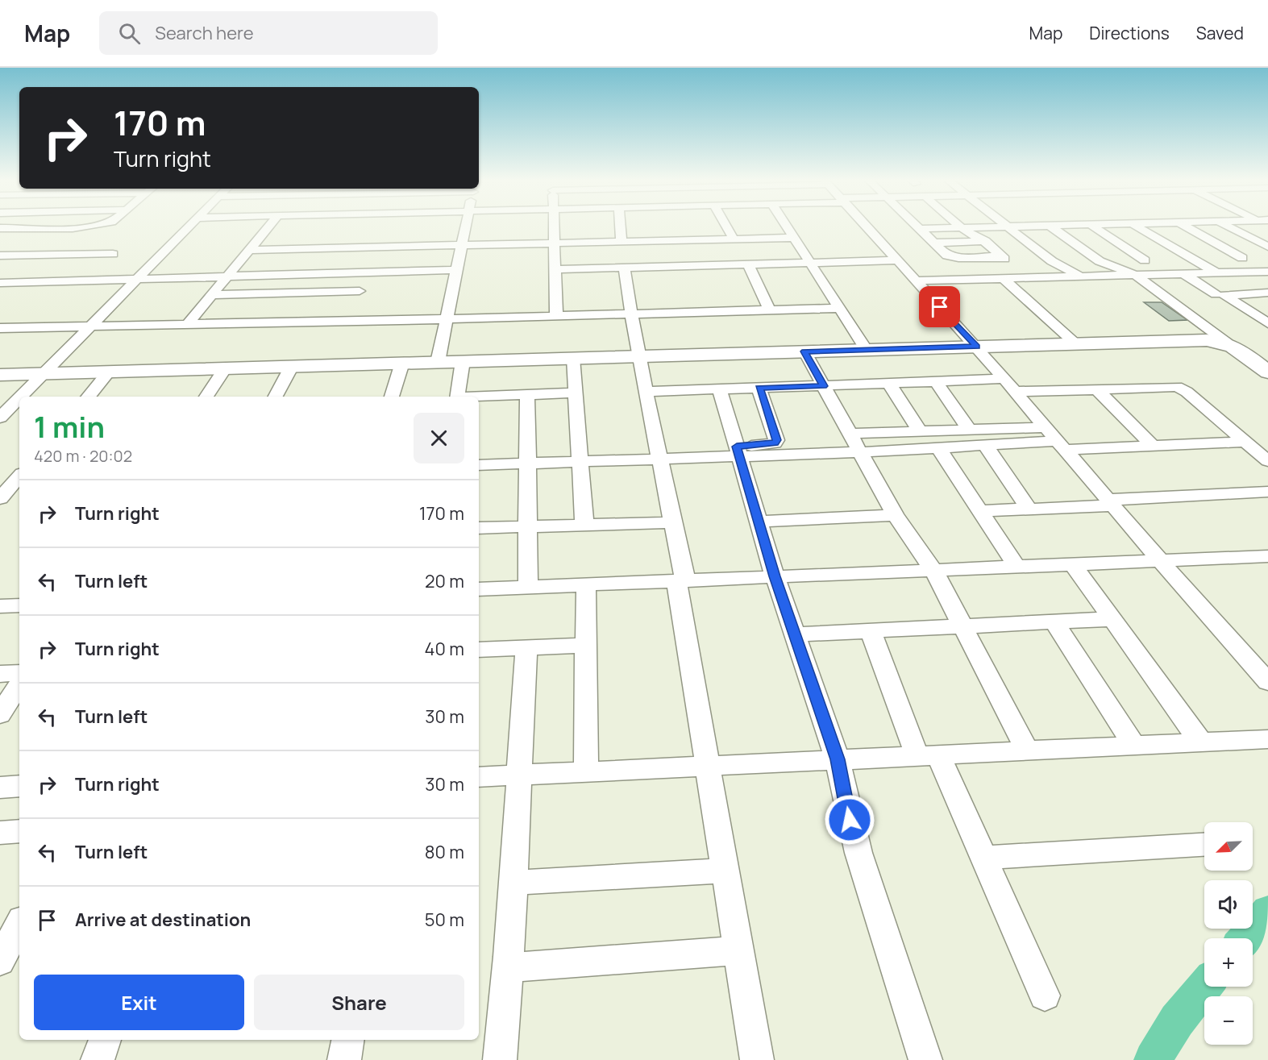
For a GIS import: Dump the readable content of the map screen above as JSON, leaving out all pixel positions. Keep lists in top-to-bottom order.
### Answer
{
  "north": "bottom left",
  "page": {
    "header": "Map",
    "search": "Search here",
    "nav": ["Map", "Directions", "Saved"],
    "turn": ["170 m", "Turn right"],
    "heading": ["1 min", "420 m · 20:02"],
    "list": [
      {
        "name": "Turn right",
        "value": "170 m"
      },
      {
        "name": "Turn left",
        "value": "20 m"
      },
      {
        "name": "Turn right",
        "value": "40 m"
      },
      {
        "name": "Turn left",
        "value": "30 m"
      },
      {
        "name": "Turn right",
        "value": "30 m"
      },
      {
        "name": "Turn left",
        "value": "80 m"
      },
      {
        "name": "Arrive at destination",
        "value": "50 m"
      }
    ],
    "map_buttons": ["+", "−"],
    "buttons": ["Exit", "Share"]
  }
}
